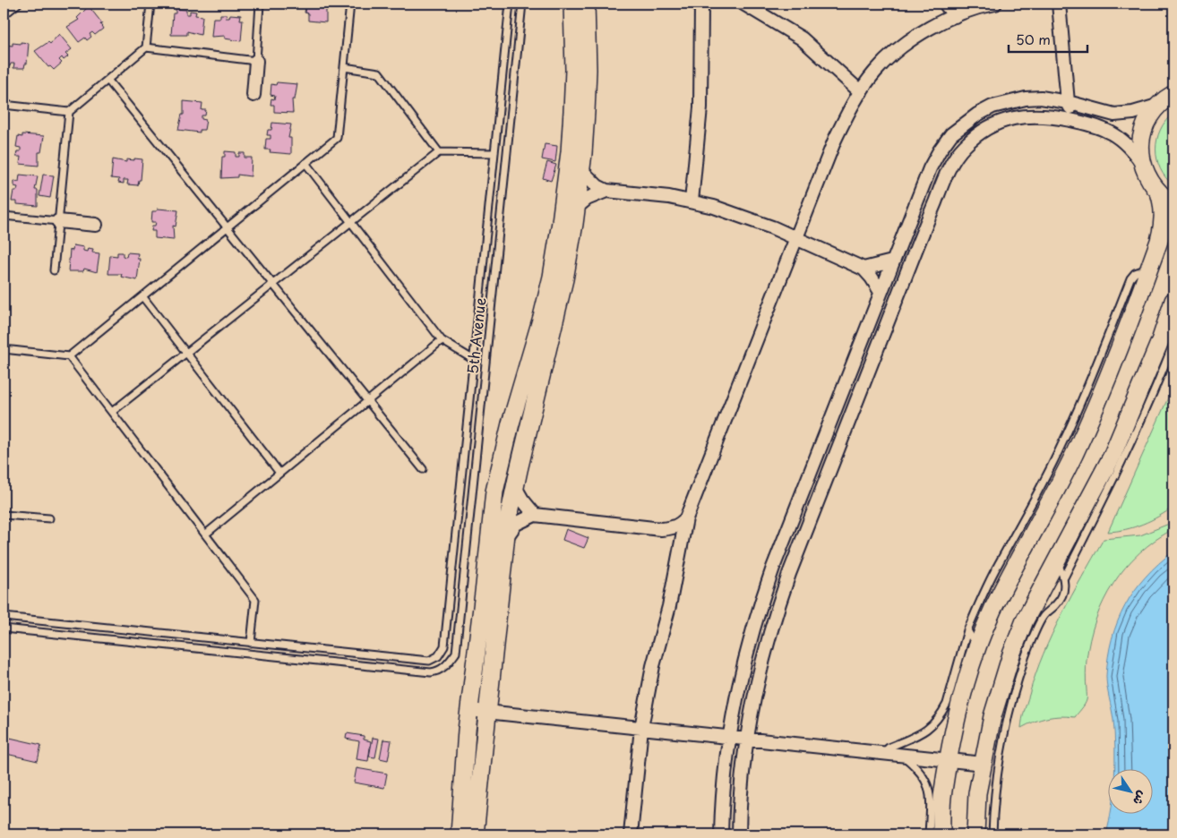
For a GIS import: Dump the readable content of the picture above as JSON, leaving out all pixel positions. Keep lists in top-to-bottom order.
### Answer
{
  "streets": {
    "lane": ["5th Avenue"]
  },
  "scale_bar": "50 m",
  "north": "bottom right"
}
